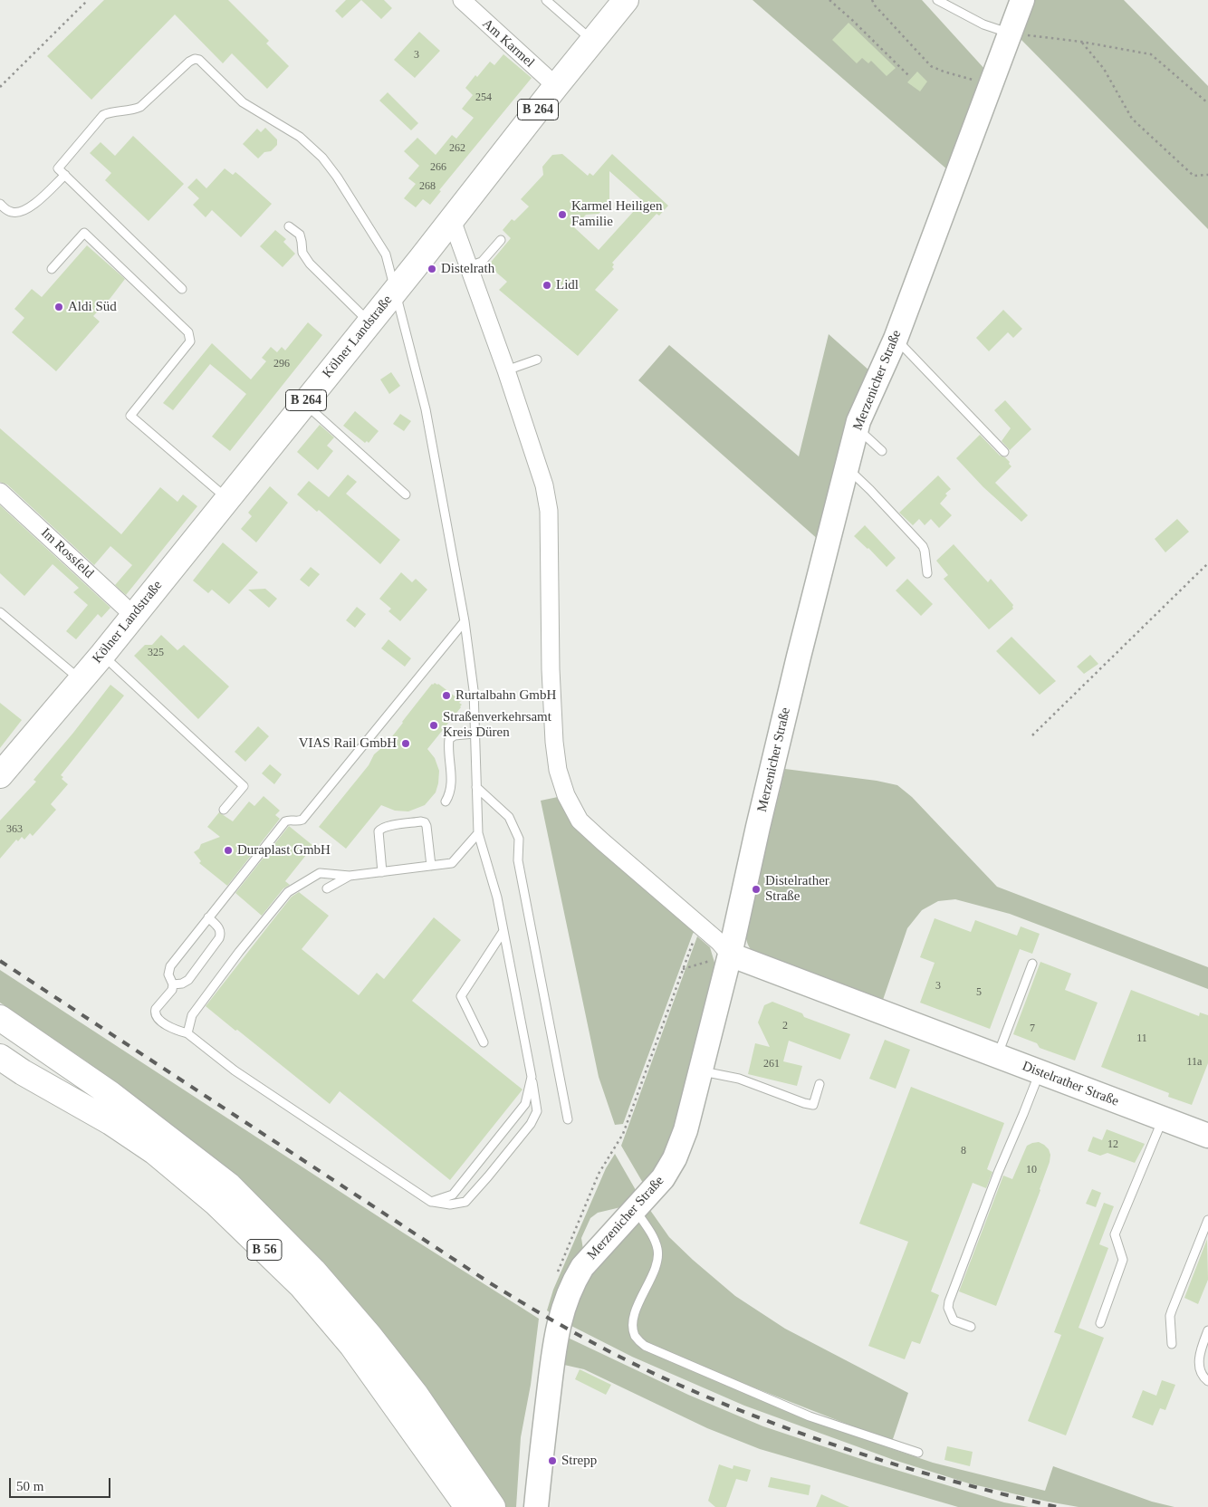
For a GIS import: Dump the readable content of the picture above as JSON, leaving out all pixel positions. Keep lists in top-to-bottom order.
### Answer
{
  "streets": {
    "main road": ["B 264", "Kölner Landstraße", "B 56"],
    "street": [
      "Am Karmel",
      "Merzenicher Straße",
      "Im Rossfeld",
      "Distelrather Straße"
    ]
  },
  "crossings": [
    ["Am Karmel", "Kölner Landstraße"],
    ["Kölner Landstraße", "Im Rossfeld"],
    ["Merzenicher Straße", "Distelrather Straße"]
  ],
  "places": [
    "Karmel Heiligen Familie",
    "Distelrath",
    "Lidl",
    "Aldi Süd",
    "Rurtalbahn GmbH",
    "Straßenverkehrsamt Kreis Düren",
    "VIAS Rail GmbH",
    "Duraplast GmbH",
    "Distelrather Straße",
    "Strepp"
  ],
  "house_numbers": [
    "3",
    "254",
    "262",
    "266",
    "268",
    "296",
    "325",
    "363",
    "3",
    "5",
    "2",
    "7",
    "11",
    "11a",
    "261",
    "12",
    "8",
    "10"
  ],
  "scale_bar": "50 m"
}
